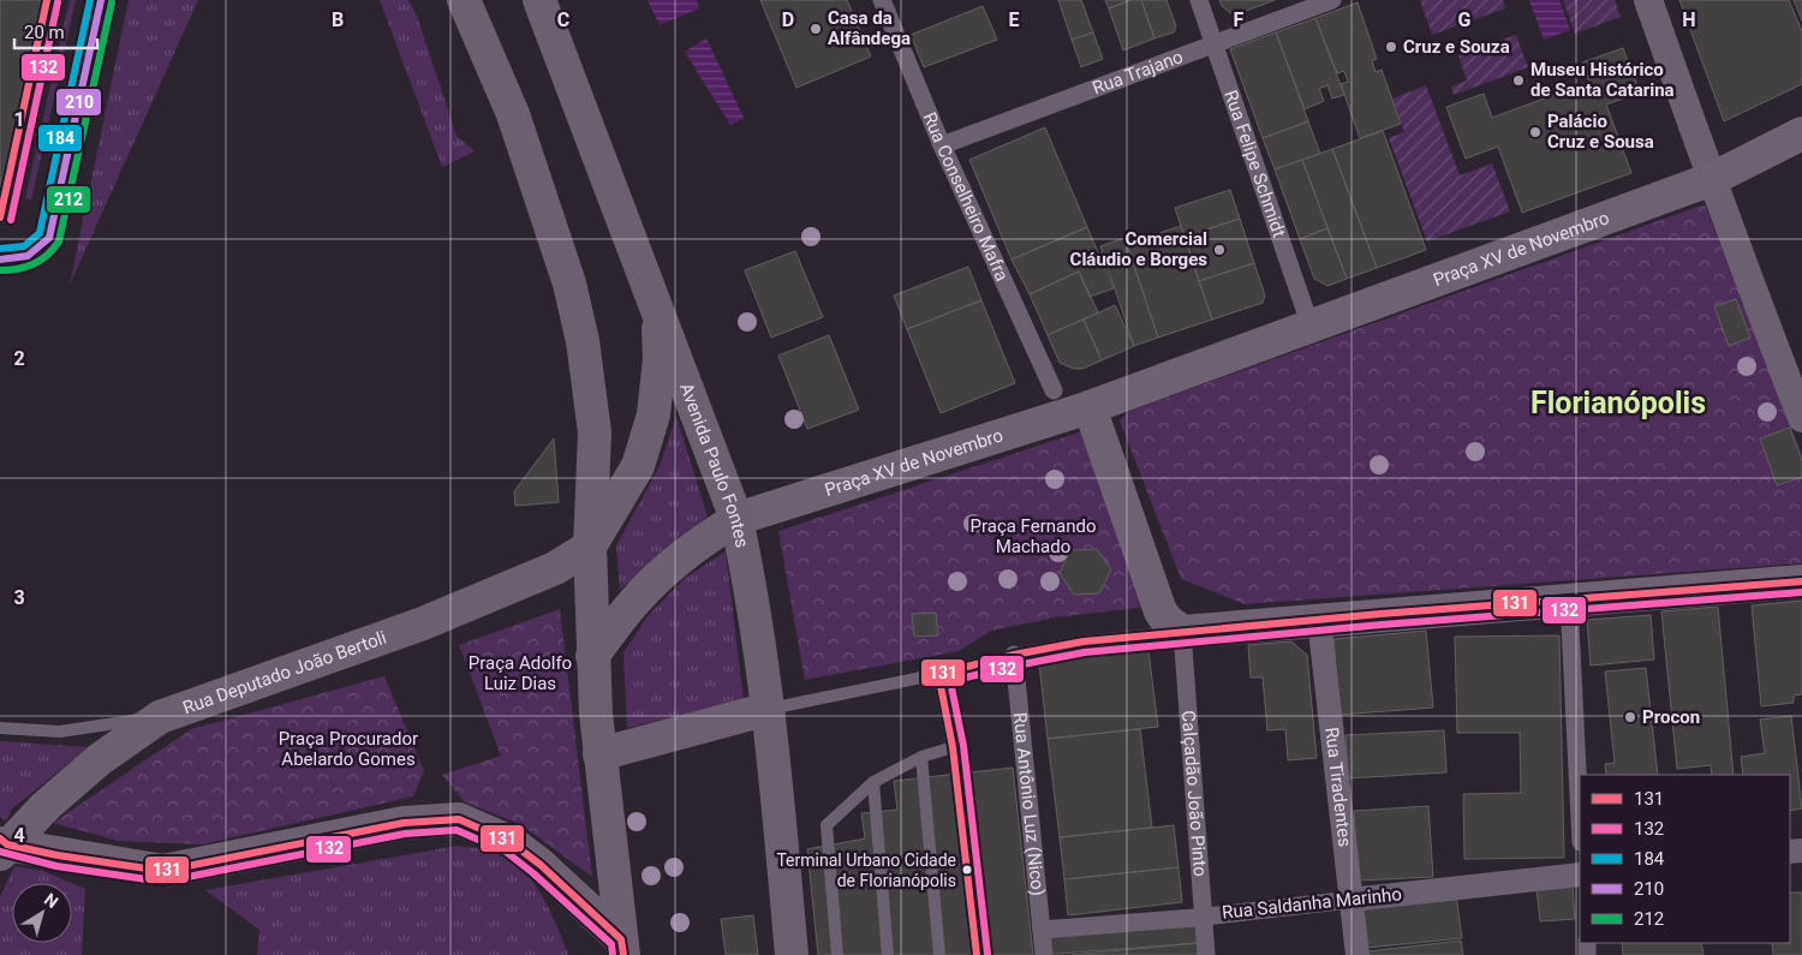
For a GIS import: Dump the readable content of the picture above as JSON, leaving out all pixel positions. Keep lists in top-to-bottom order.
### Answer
{
  "streets": {
    "main road": ["Praça XV de Novembro", "Avenida Paulo Fontes", "Rua Deputado João Bertoli"],
    "street": [
      "Rua Trajano",
      "Rua Felipe Schmidt",
      "Rua Conselheiro Mafra",
      "Rua Tiradentes",
      "Calçadão João Pinto",
      "Rua Antônio Luz (Nico)",
      "Rua Saldanha Marinho"
    ]
  },
  "crossings": [
    ["Rua Trajano", "Rua Felipe Schmidt"],
    ["Rua Trajano", "Rua Conselheiro Mafra"],
    ["Rua Felipe Schmidt", "Praça XV de Novembro"],
    ["Praça XV de Novembro", "Avenida Paulo Fontes"],
    ["Rua Tiradentes", "Rua Saldanha Marinho"],
    ["Calçadão João Pinto", "Rua Saldanha Marinho"],
    ["Rua Antônio Luz (Nico)", "Rua Saldanha Marinho"]
  ],
  "districts": ["Florianópolis"],
  "parks": ["Praça Fernando Machado", "Praça Adolfo Luiz Dias", "Praça Procurador Abelardo Gomes"],
  "places": [
    "Casa da Alfândega",
    "Cruz e Souza",
    "Museu Histórico de Santa Catarina",
    "Palácio Cruz e Sousa",
    "Comercial Cláudio e Borges",
    "Procon",
    "Terminal Urbano Cidade de Florianópolis"
  ],
  "lines": [
    "transit line 131",
    "transit line 184",
    "transit line 210",
    "transit line 132",
    "transit line 212"
  ],
  "legend": [
    "131",
    "132",
    "184",
    "210",
    "212"
  ],
  "scale_bar": "20 m",
  "north": "top right",
  "grid": {
    "columns": [
      "B",
      "C",
      "D",
      "E",
      "F",
      "G",
      "H"
    ],
    "rows": [
      "1",
      "2",
      "3",
      "4"
    ]
  }
}
